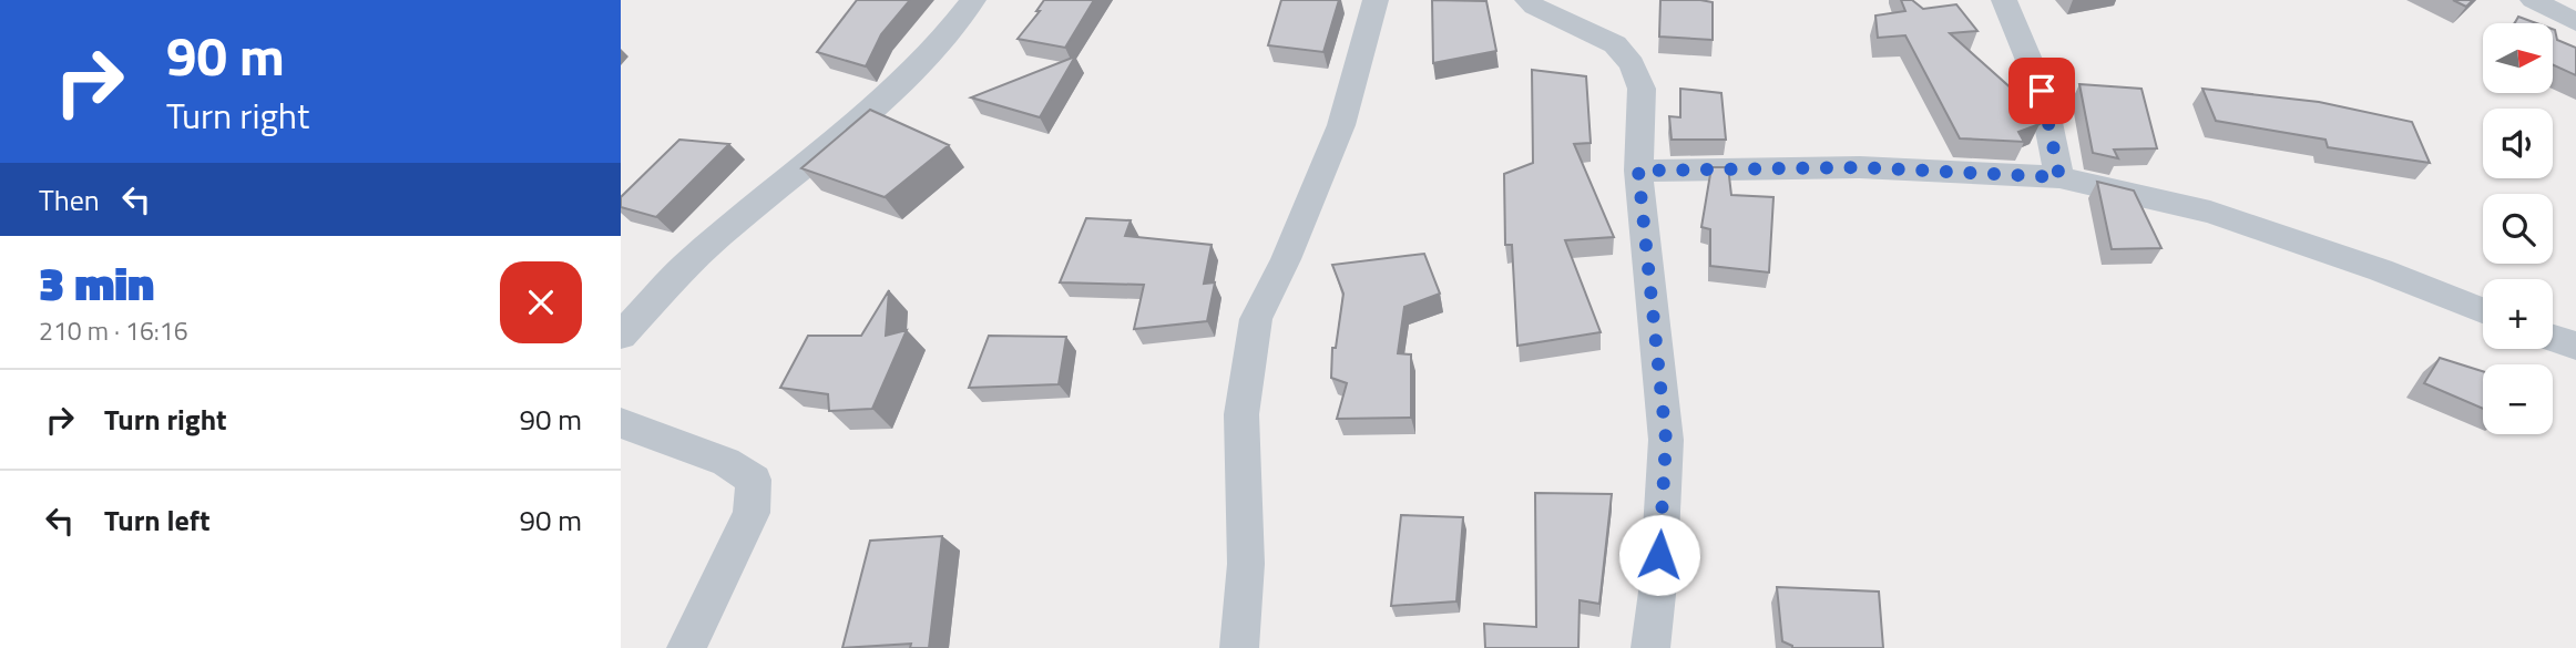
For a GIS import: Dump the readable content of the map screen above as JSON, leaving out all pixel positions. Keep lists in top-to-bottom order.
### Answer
{
  "north": "right",
  "page": {
    "turn": ["90 m", "Turn right"],
    "map_buttons": ["+", "−"],
    "then": "Then",
    "heading": ["3 min", "210 m · 16:16"],
    "list": [
      {
        "name": "Turn right",
        "value": "90 m"
      },
      {
        "name": "Turn left",
        "value": "90 m"
      }
    ]
  }
}
